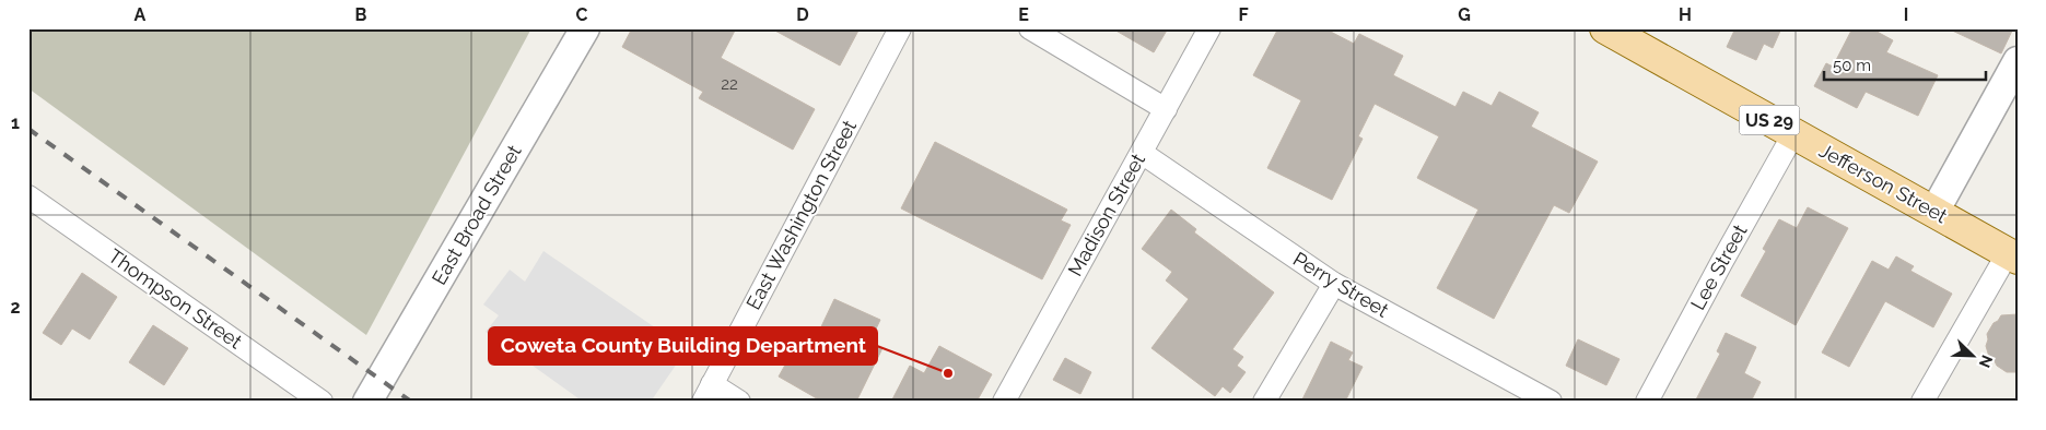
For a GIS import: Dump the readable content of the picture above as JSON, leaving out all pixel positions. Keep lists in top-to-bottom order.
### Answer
{
  "streets": {
    "main road": ["US 29", "Jefferson Street"],
    "street": [
      "East Broad Street",
      "East Washington Street",
      "Madison Street",
      "Lee Street",
      "Perry Street",
      "Thompson Street"
    ]
  },
  "crossings": [
    ["Jefferson Street", "Lee Street"],
    ["Madison Street", "Perry Street"]
  ],
  "places": ["Coweta County Building Department"],
  "house_numbers": ["22"],
  "scale_bar": "50 m",
  "north": "bottom right",
  "grid": {
    "columns": [
      "A",
      "B",
      "C",
      "D",
      "E",
      "F",
      "G",
      "H",
      "I"
    ],
    "rows": ["1", "2"]
  }
}
